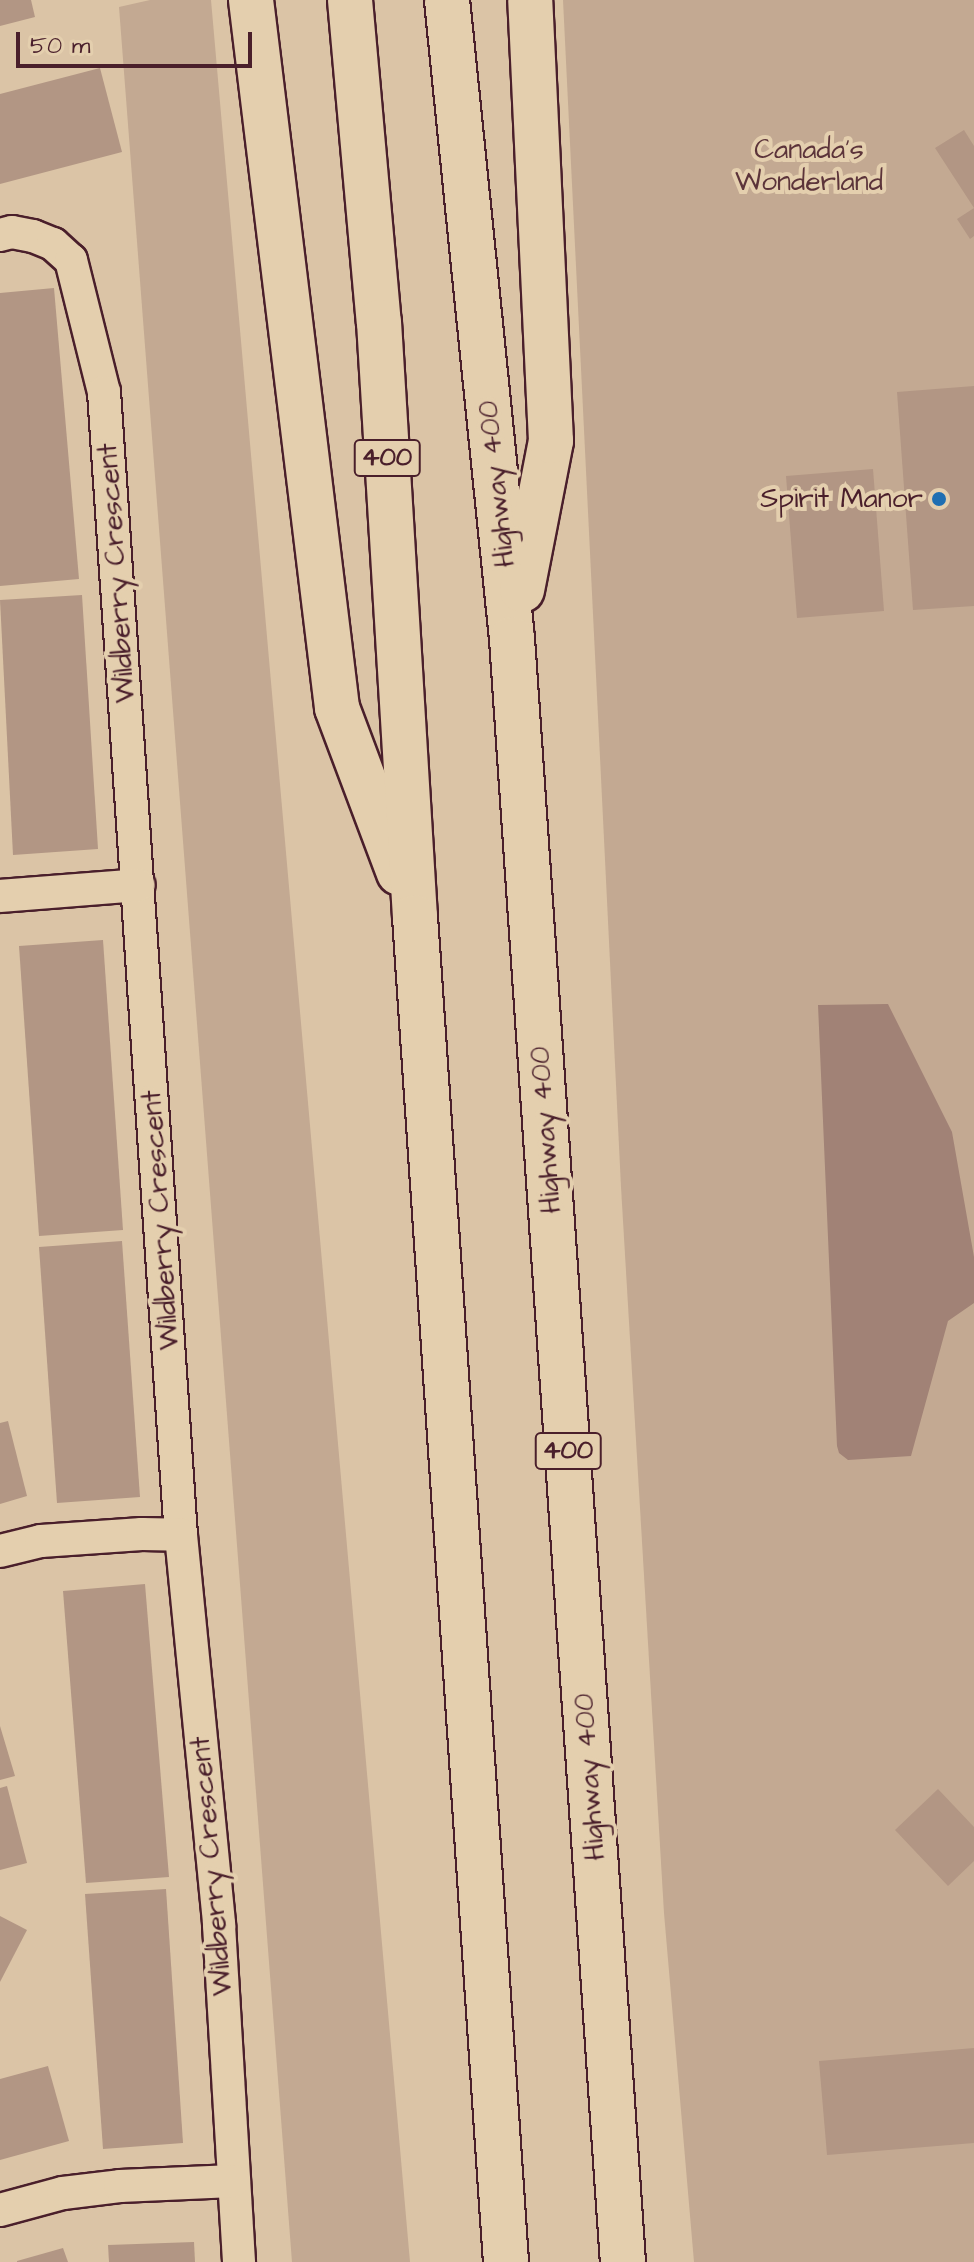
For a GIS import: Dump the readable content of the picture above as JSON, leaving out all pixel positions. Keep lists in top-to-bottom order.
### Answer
{
  "streets": {
    "highway": ["400", "Highway 400"],
    "street": ["Wildberry Crescent"]
  },
  "parks": ["Canada's Wonderland"],
  "places": ["Spirit Manor"],
  "scale_bar": "50 m"
}
